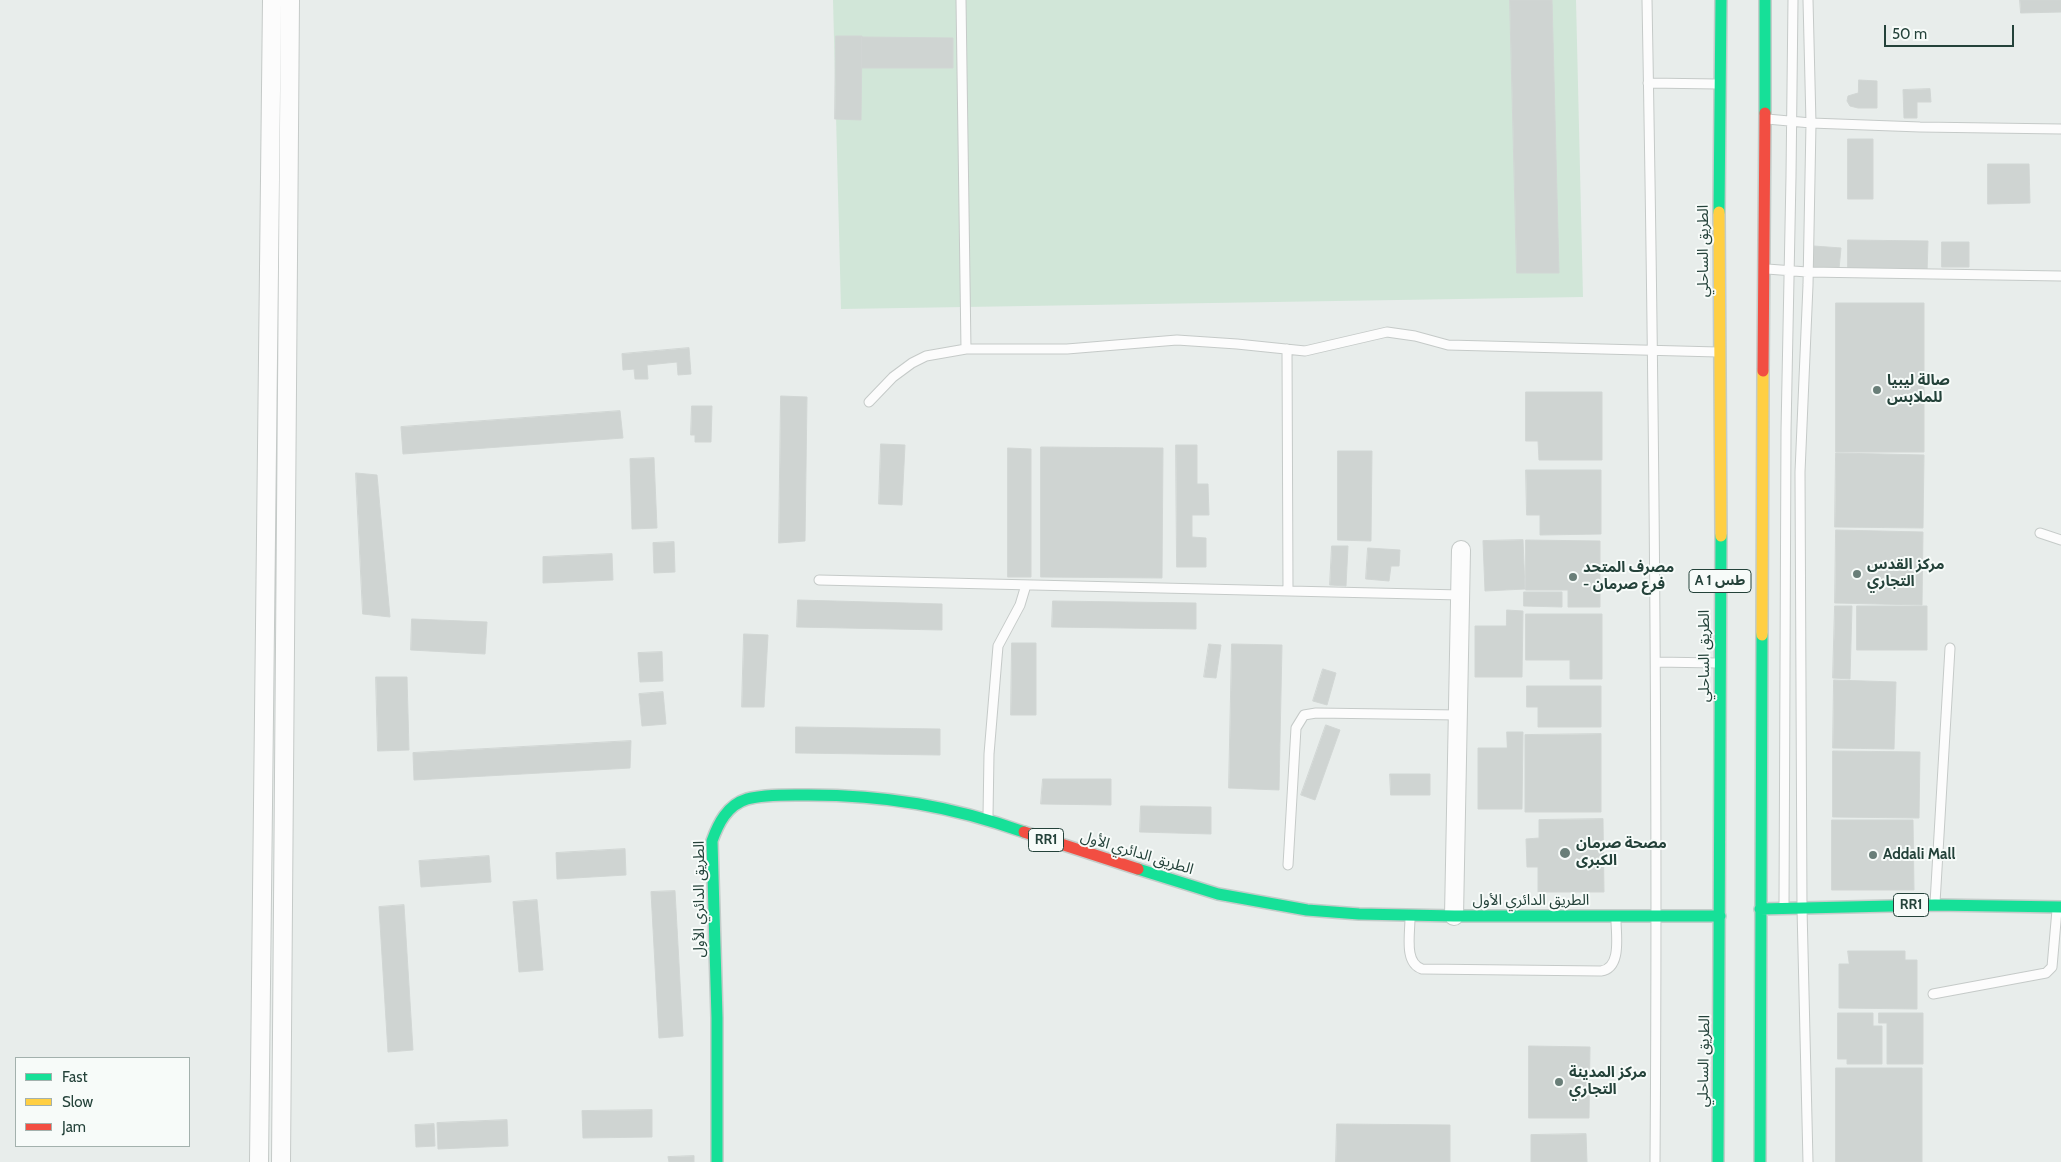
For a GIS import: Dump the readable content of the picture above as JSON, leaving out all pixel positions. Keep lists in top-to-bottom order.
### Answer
{
  "streets": {
    "main road": [
      "الطريق الساحلي",
      "A 1 طس",
      "RR1",
      "الطريق الدائري الأول"
    ]
  },
  "crossings": [
    ["الطريق الساحلي", "الطريق الدائري الأول"],
    ["A 1 طس", "RR1"]
  ],
  "places": [
    "صالة ليبيا للملابس",
    "مركز القدس التجاري",
    "مصرف المتحد - فرع صرمان",
    "مصحة صرمان الكبرى",
    "Addali Mall",
    "مركز المدينة التجاري"
  ],
  "legend": ["Fast", "Slow", "Jam"],
  "scale_bar": "50 m"
}
